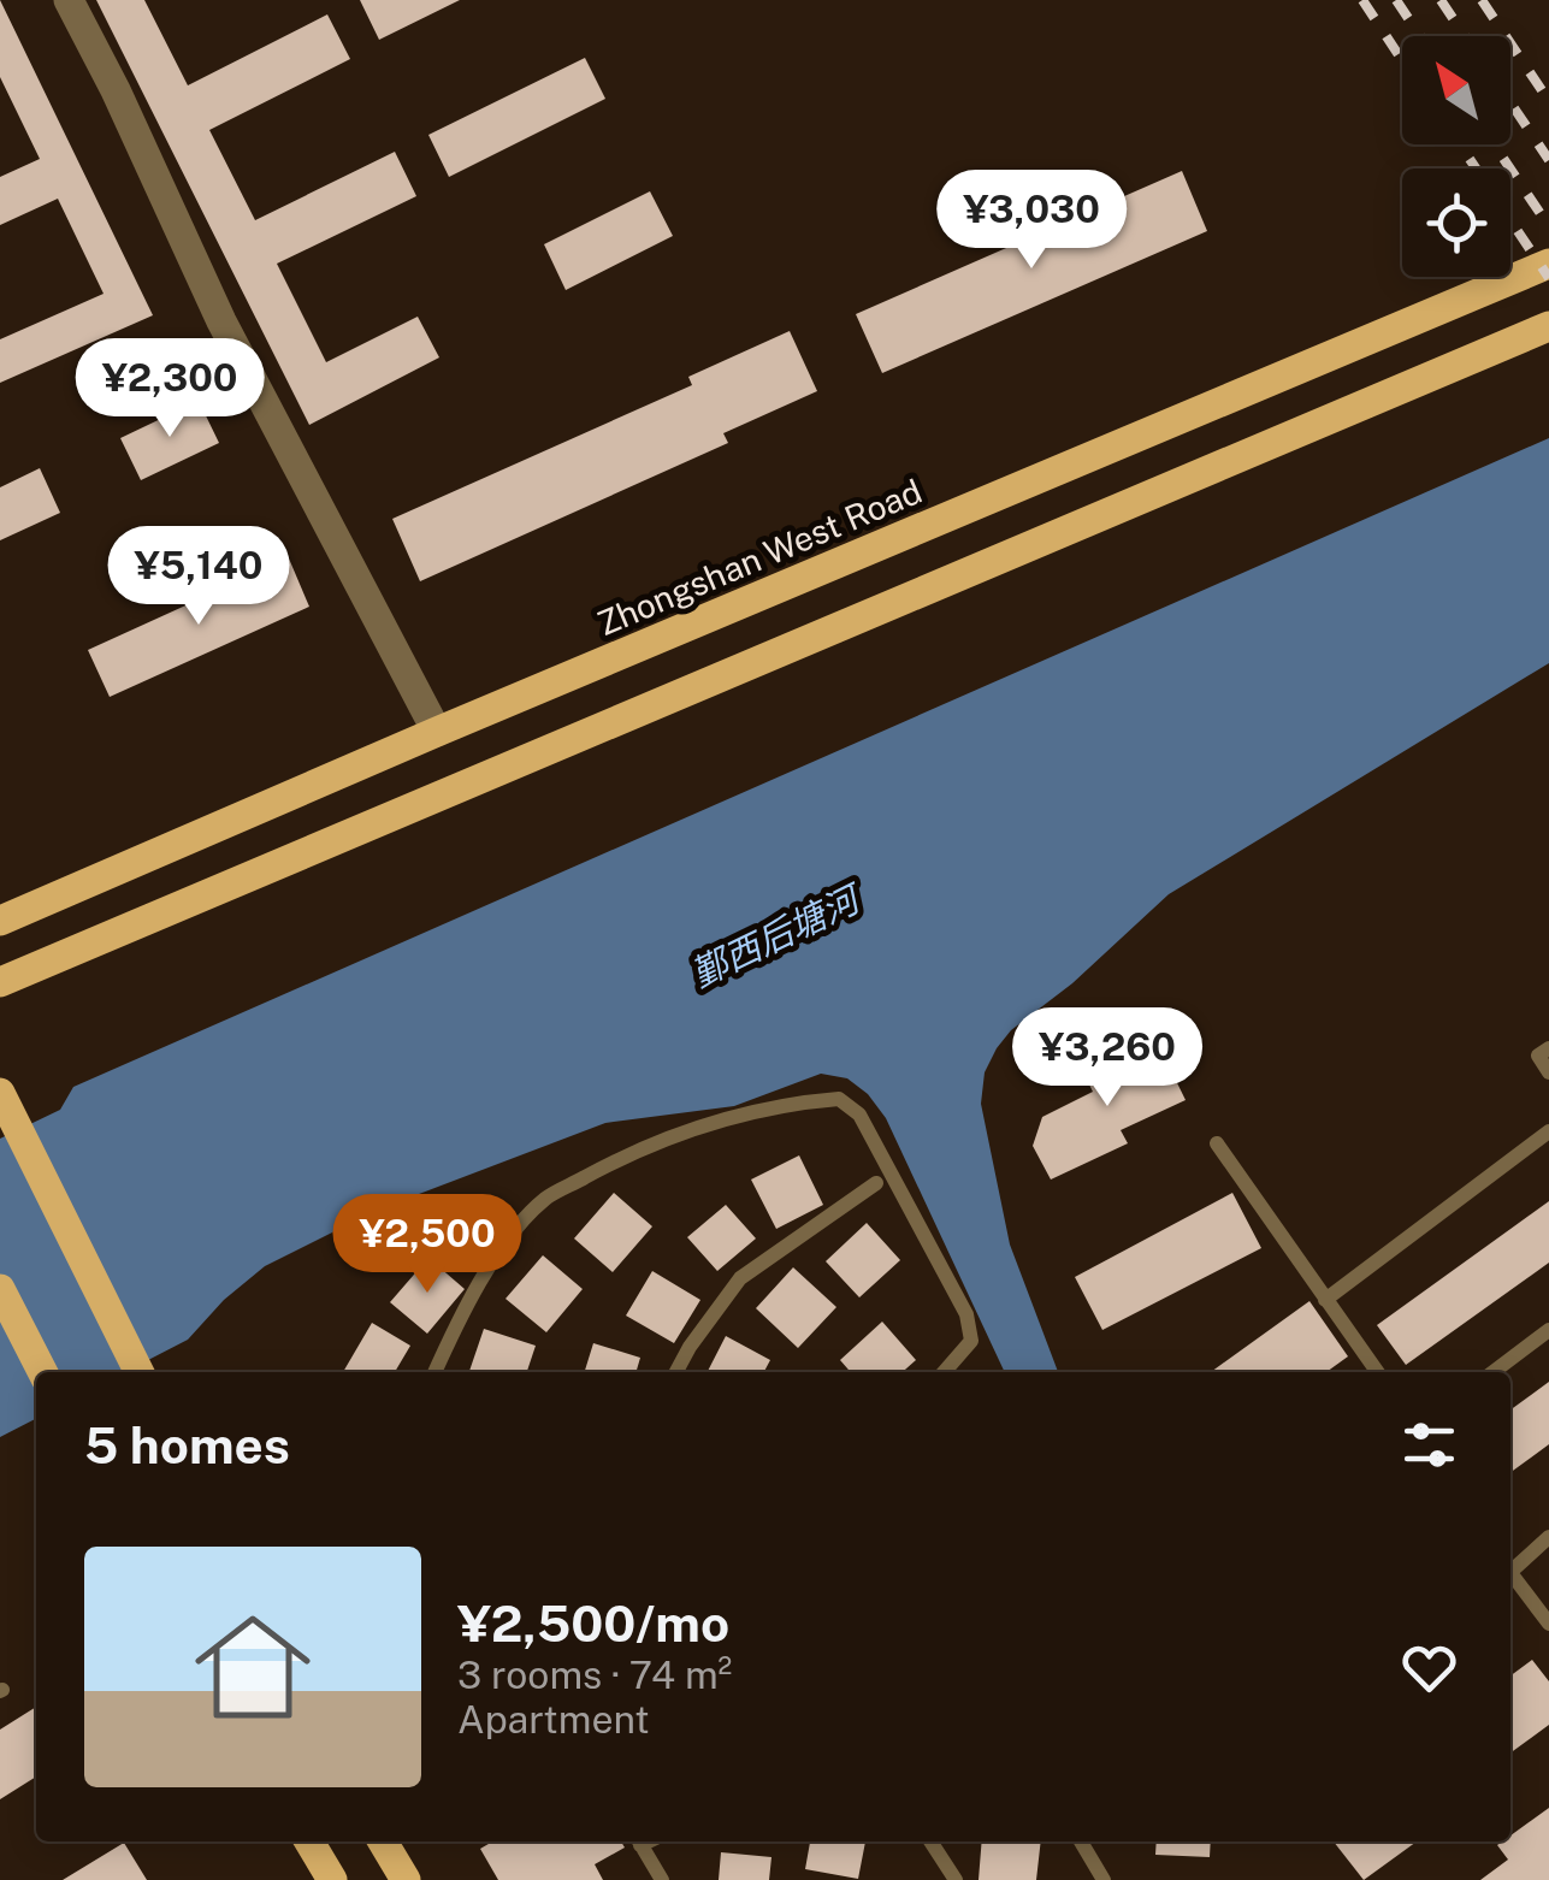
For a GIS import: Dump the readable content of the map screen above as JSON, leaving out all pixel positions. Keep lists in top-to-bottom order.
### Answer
{
  "streets": {
    "main road": ["Zhongshan West Road"]
  },
  "water": ["鄞西后塘河"],
  "north": "top left",
  "page": {
    "price": [
      "¥3,030",
      "¥2,300",
      "¥5,140",
      "¥3,260",
      "¥2,500"
    ],
    "heading": "5 homes",
    "list": [
      {
        "name": "¥2,500/mo",
        "note": "3 rooms · 74 m² · Apartment"
      }
    ]
  }
}
